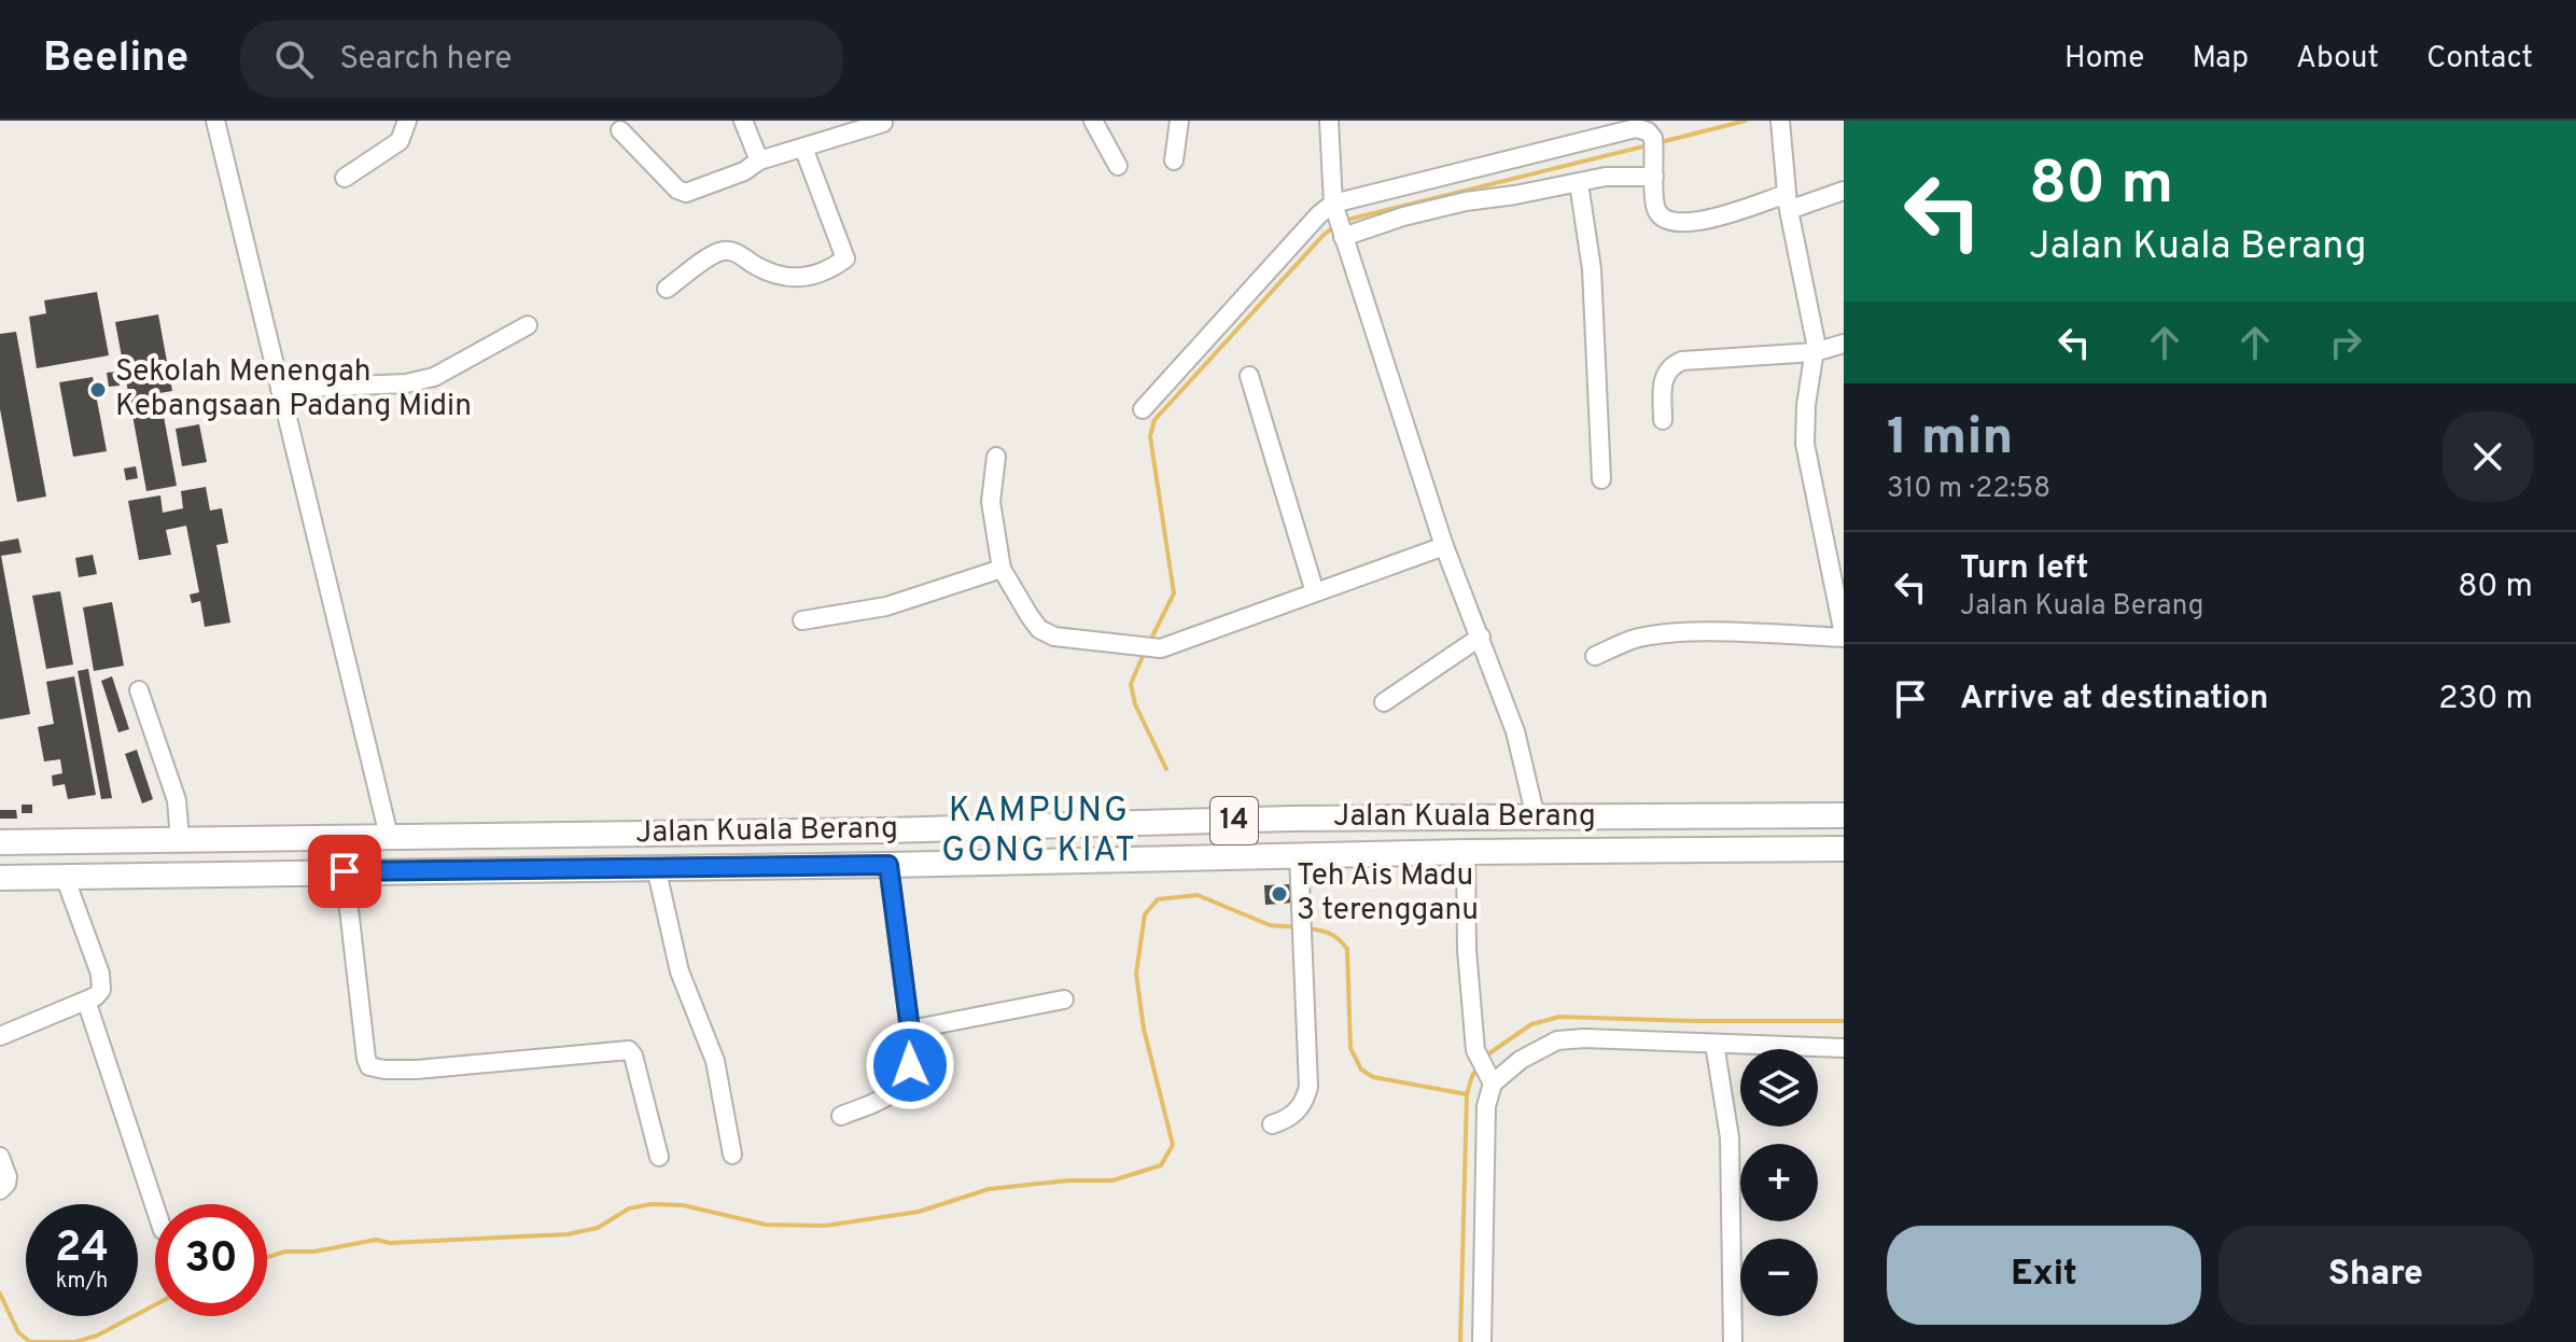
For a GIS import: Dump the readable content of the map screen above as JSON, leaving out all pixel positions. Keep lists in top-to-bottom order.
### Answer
{
  "streets": {
    "highway": ["Jalan Kuala Berang", "14"]
  },
  "districts": ["KAMPUNG GONG KIAT"],
  "places": ["Sekolah Menengah Kebangsaan Padang Midin", "Teh Ais Madu 3 terengganu"],
  "page": {
    "header": "Beeline",
    "search": "Search here",
    "nav": [
      "Home",
      "Map",
      "About",
      "Contact"
    ],
    "turn": ["80 m", "Jalan Kuala Berang"],
    "heading": ["1 min", "310 m · 22:58"],
    "list": [
      {
        "name": "Turn left",
        "note": "Jalan Kuala Berang",
        "value": "80 m"
      },
      {
        "name": "Arrive at destination",
        "value": "230 m"
      }
    ],
    "map_buttons": ["+", "−"],
    "speed": "24 km/h",
    "limit": "30",
    "buttons": ["Exit", "Share"]
  }
}
